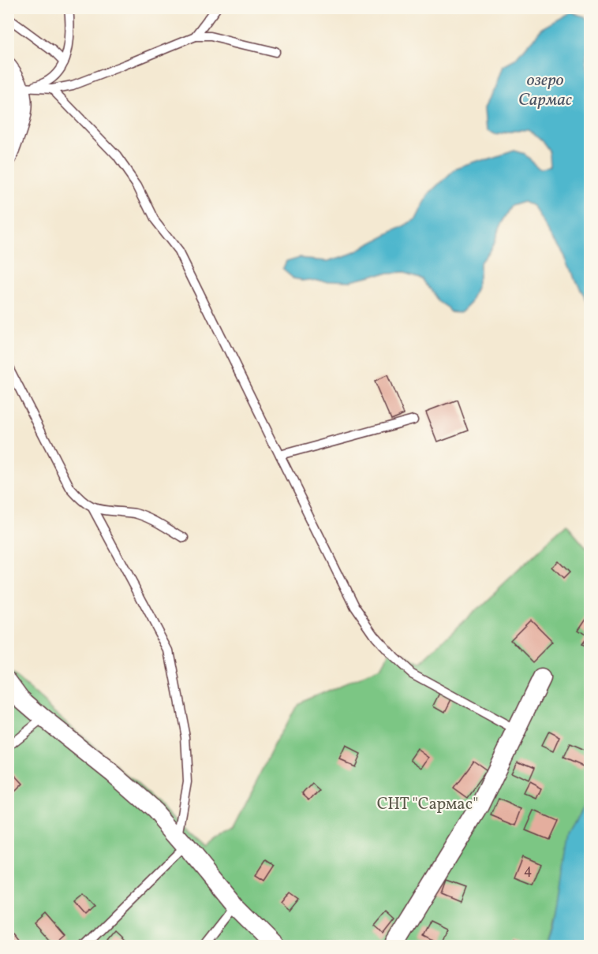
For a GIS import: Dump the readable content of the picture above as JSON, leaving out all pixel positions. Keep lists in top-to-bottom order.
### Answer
{
  "water": ["озеро Сармас"],
  "parks": ["СНТ \"Сармас\""],
  "house_numbers": ["4"]
}
